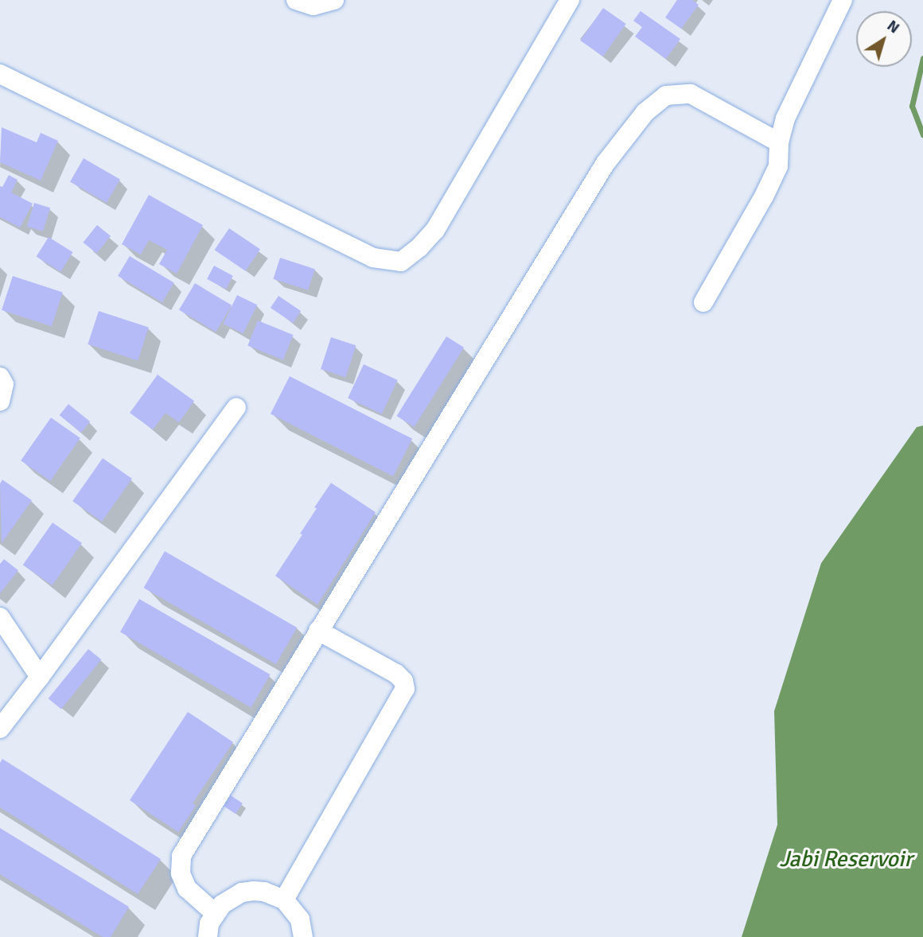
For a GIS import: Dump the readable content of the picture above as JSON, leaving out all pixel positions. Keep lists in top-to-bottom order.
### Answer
{
  "water": ["Jabi Reservoir"],
  "north": "top right"
}
